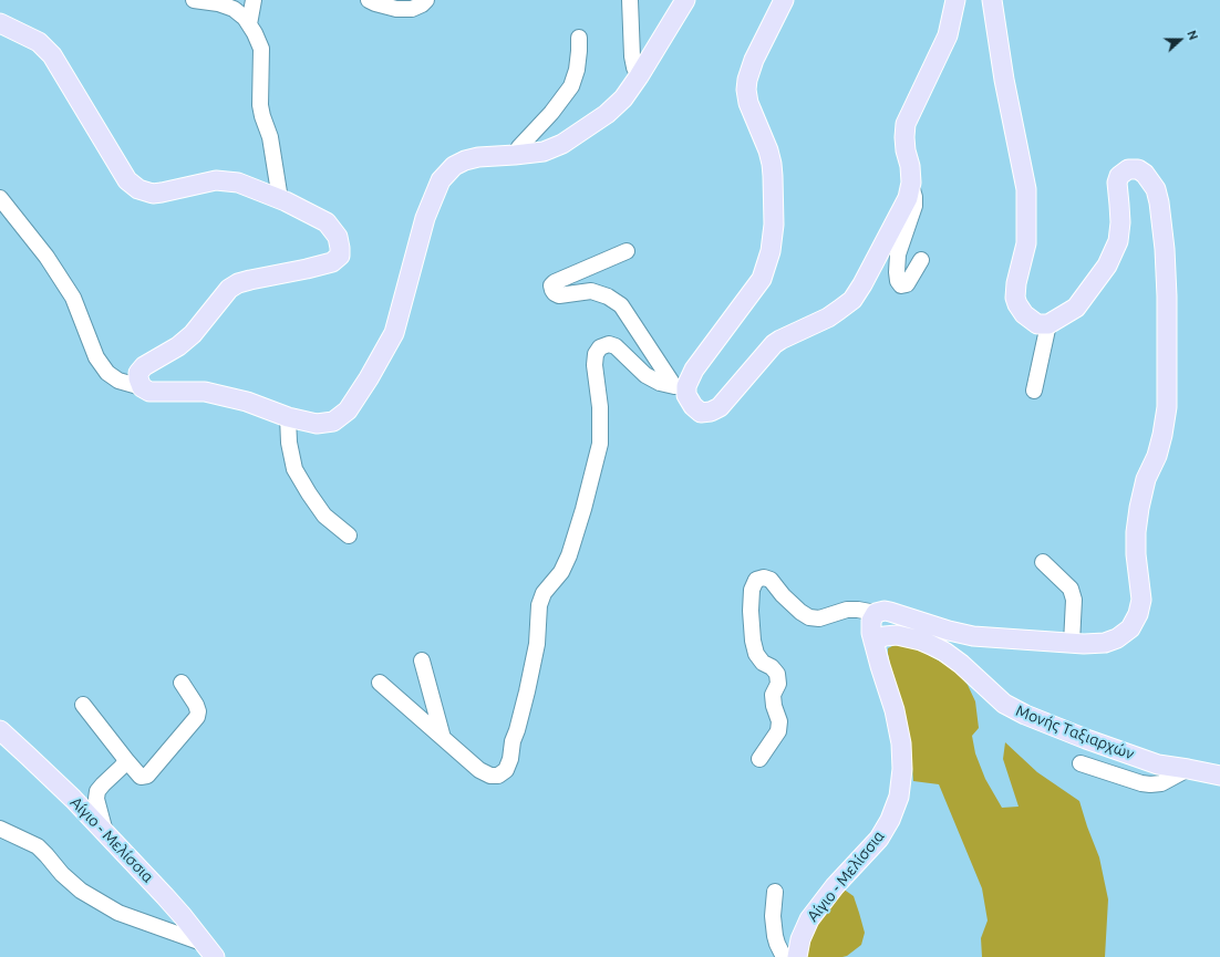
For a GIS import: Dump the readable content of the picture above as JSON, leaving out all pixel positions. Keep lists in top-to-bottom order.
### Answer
{
  "streets": {
    "main road": ["Μονής Ταξιαρχών", "Αίγιο - Μελίσσια"]
  },
  "crossings": [
    ["Μονής Ταξιαρχών", "Αίγιο - Μελίσσια"]
  ],
  "north": "right"
}
